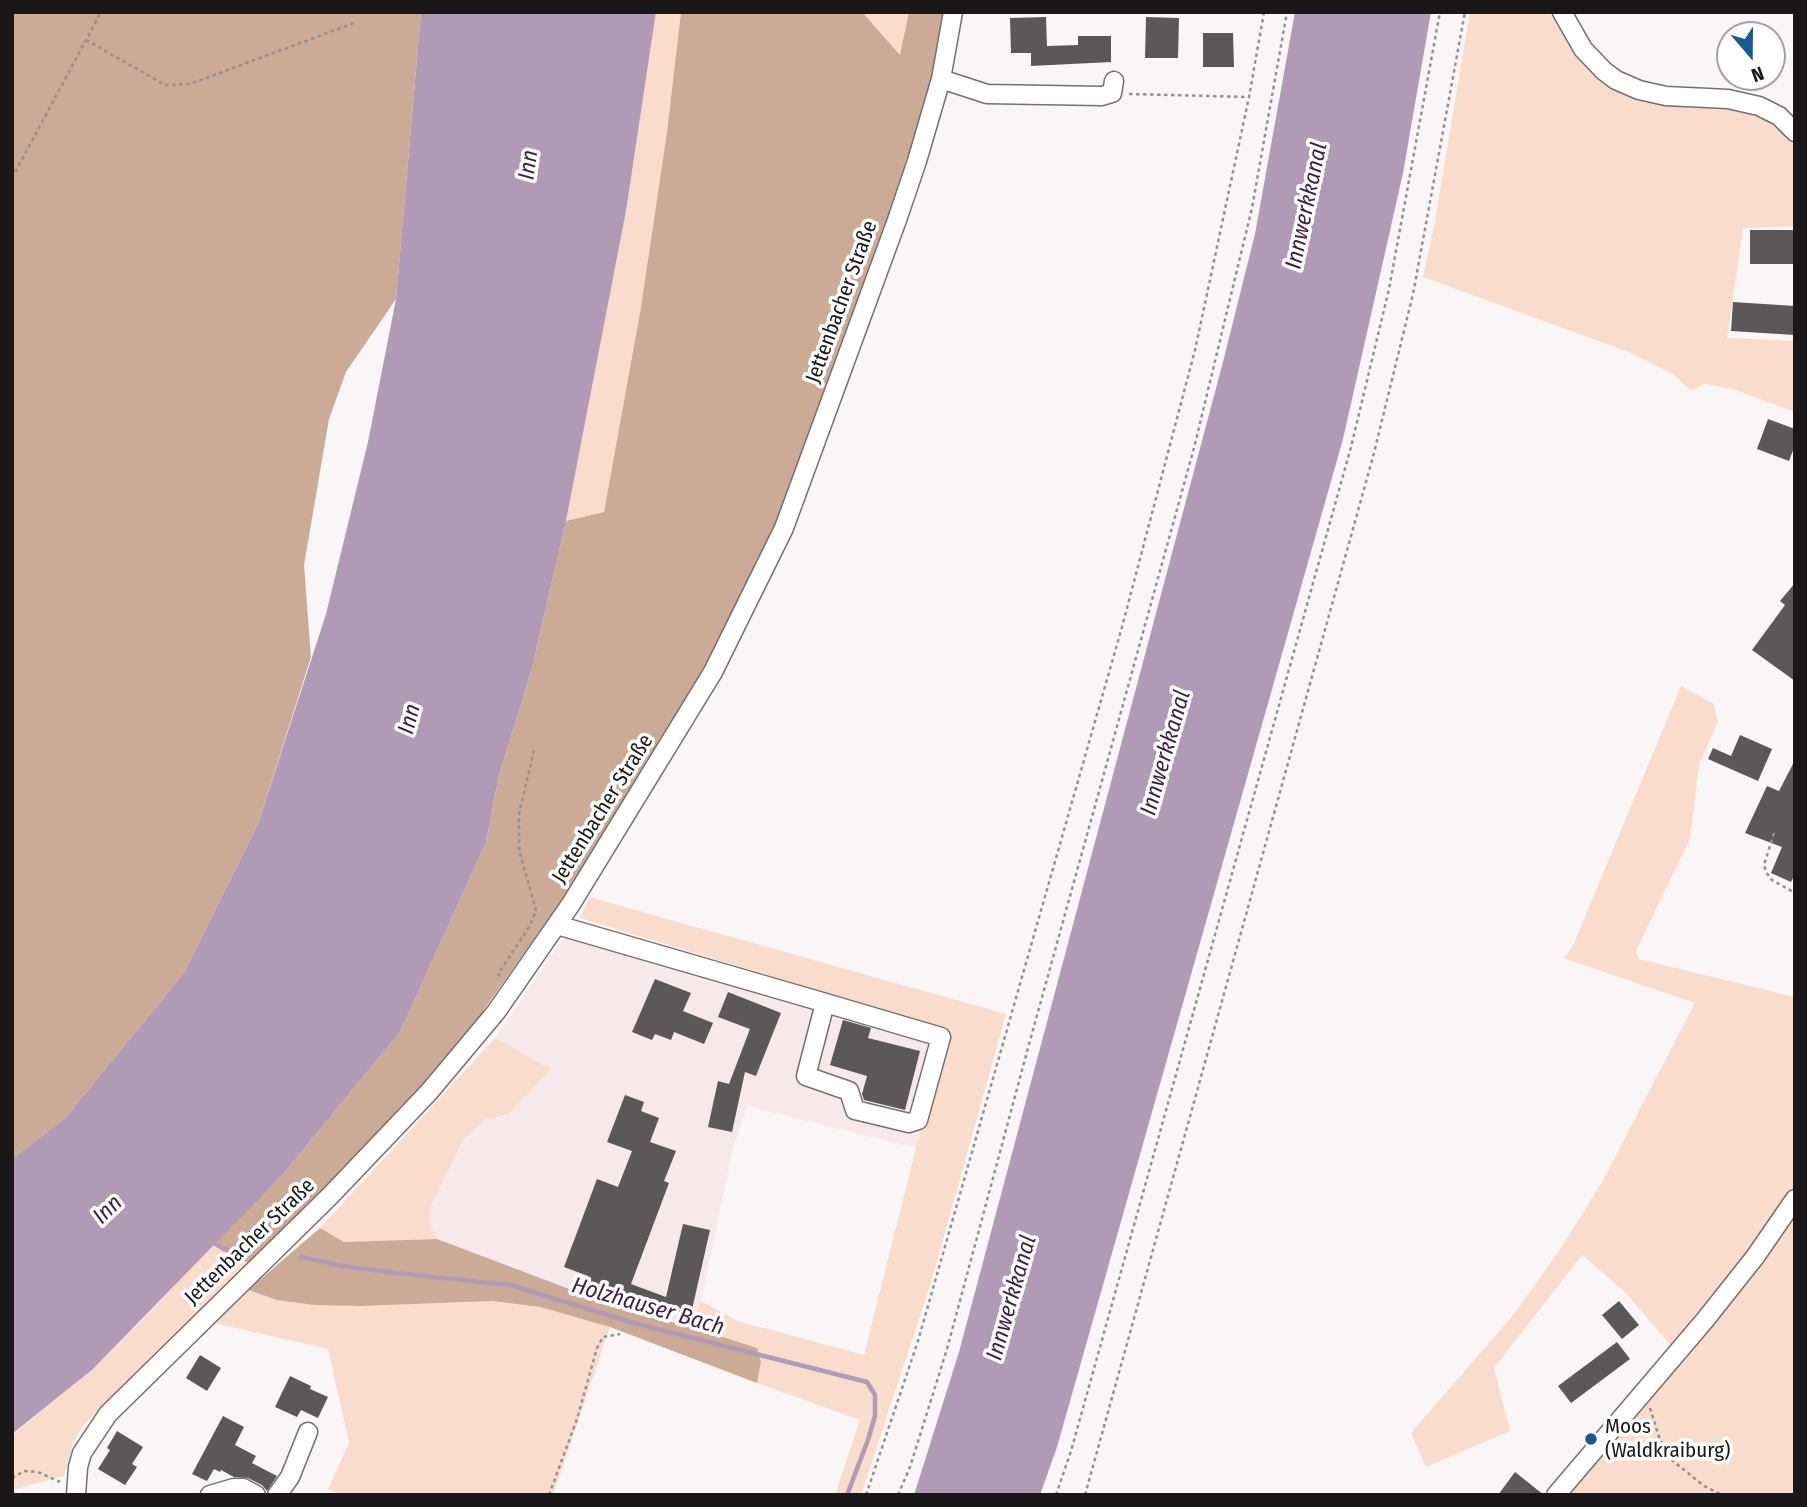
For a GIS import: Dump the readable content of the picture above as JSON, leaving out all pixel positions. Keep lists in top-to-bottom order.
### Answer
{
  "streets": {
    "street": ["Jettenbacher Straße"]
  },
  "water": ["Inn", "Innwerkkanal", "Holzhauser Bach"],
  "places": ["Moos (Waldkraiburg)"],
  "north": "bottom"
}
